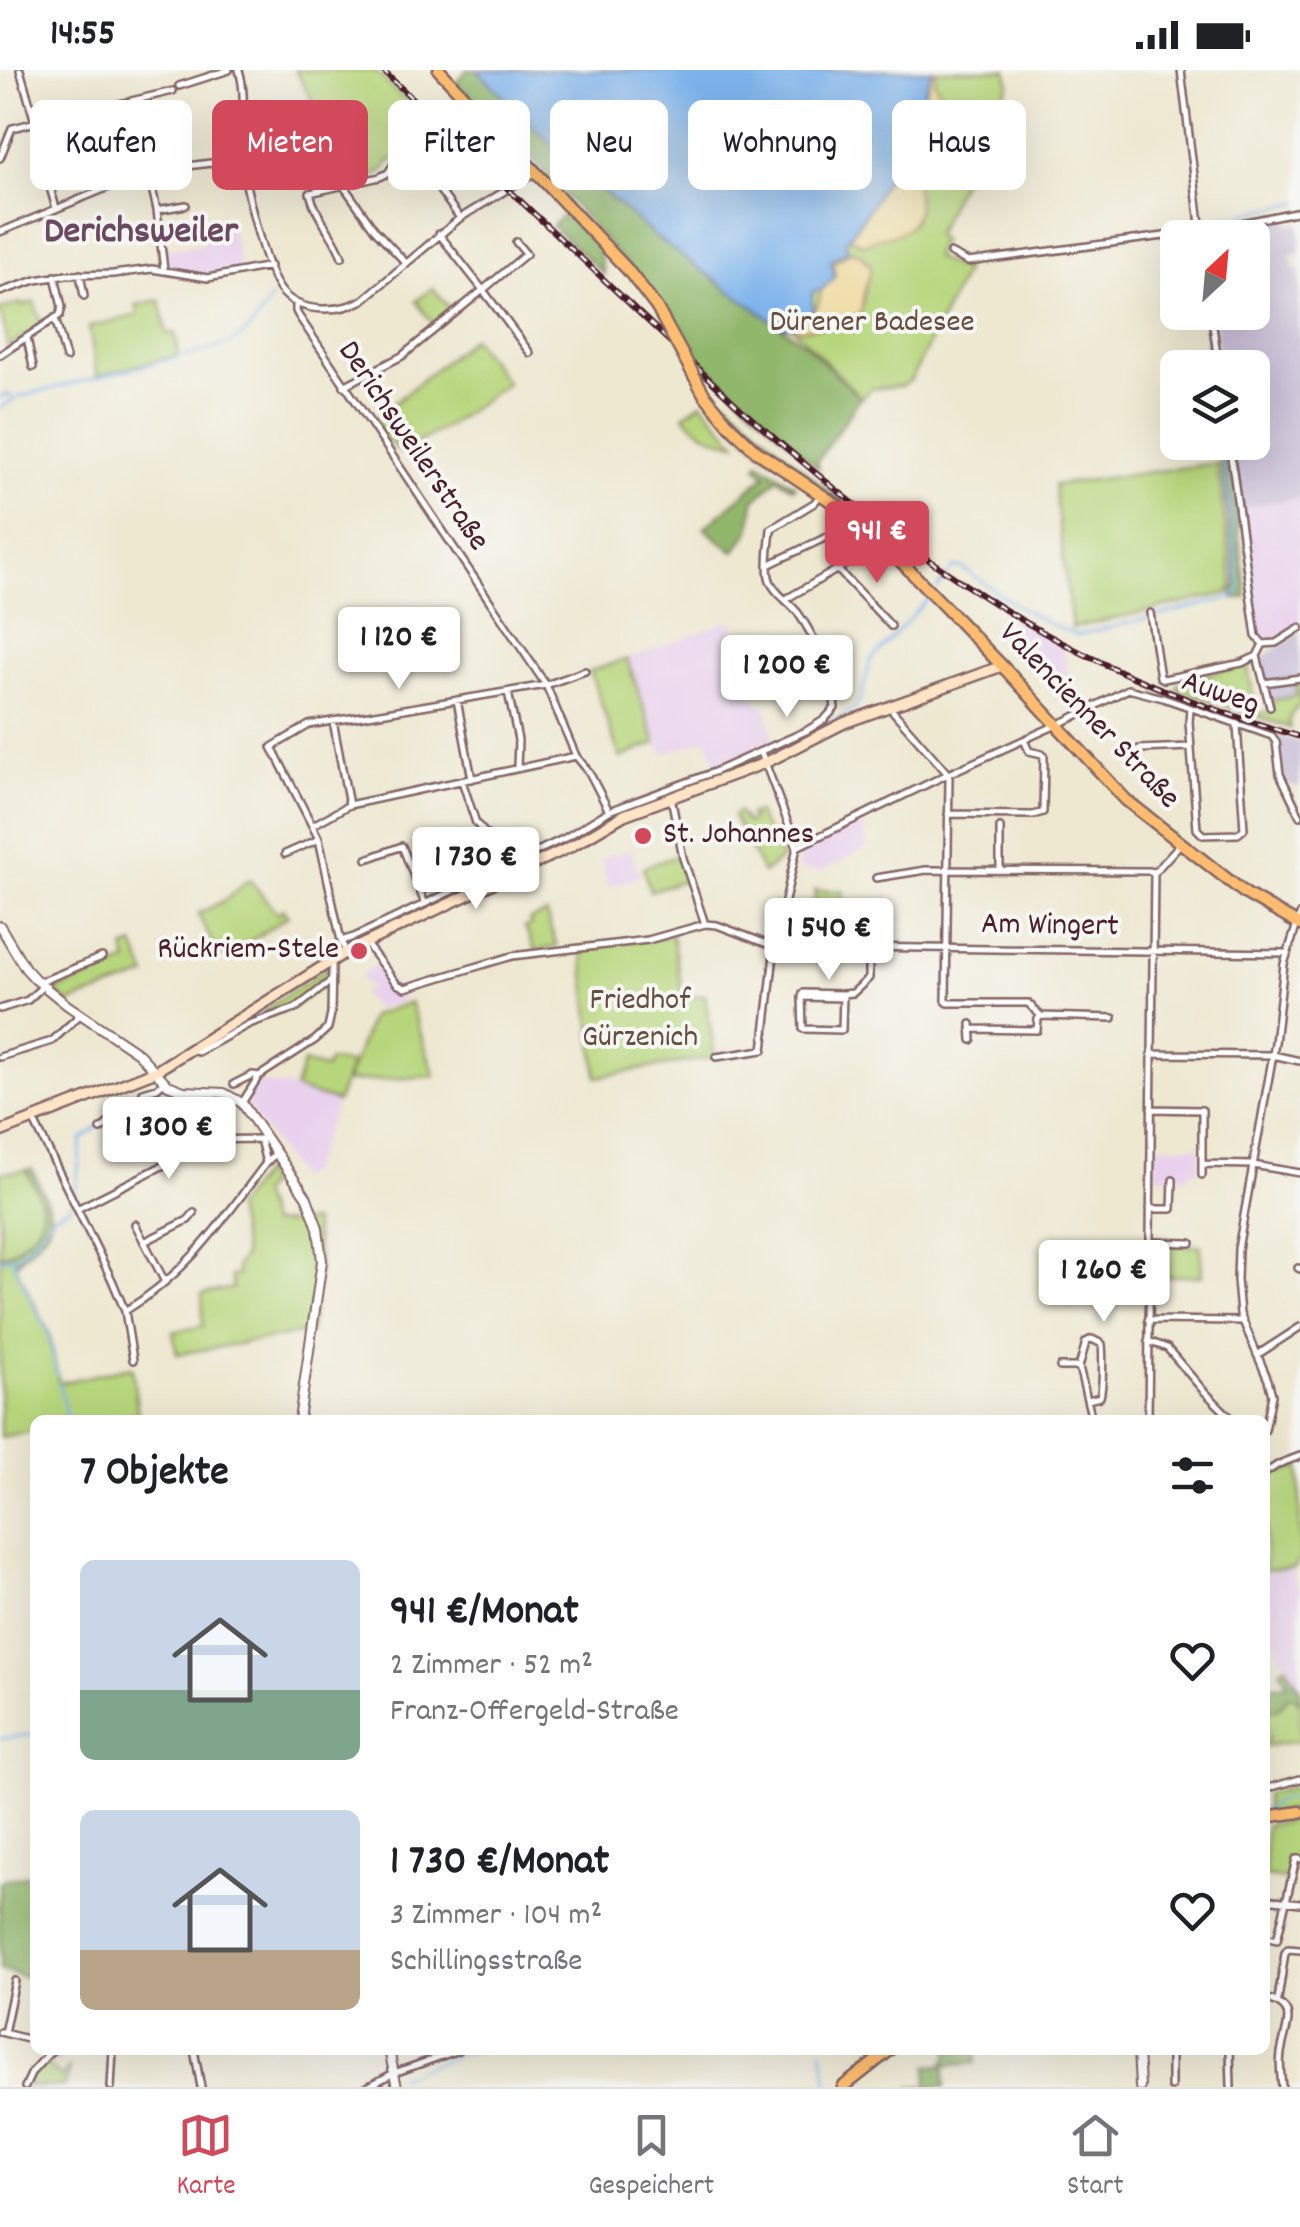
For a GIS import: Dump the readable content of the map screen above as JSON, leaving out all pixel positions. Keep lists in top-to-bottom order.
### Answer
{
  "streets": {
    "main road": ["Valencienner Straße"],
    "street": ["Derichsweilerstraße", "Auweg", "Am Wingert"]
  },
  "crossings": [
    ["Auweg", "Valencienner Straße"]
  ],
  "districts": ["Derichsweiler"],
  "parks": ["Dürener Badesee", "Friedhof Gürzenich"],
  "places": ["St. Johannes", "Rückriem-Stele"],
  "north": "top right",
  "page": {
    "status": "14:55",
    "chip": [
      "Kaufen",
      "Mieten",
      "Filter",
      "Neu",
      "Wohnung",
      "Haus"
    ],
    "price": [
      "941 €",
      "1 120 €",
      "1 200 €",
      "1 730 €",
      "1 540 €",
      "1 300 €",
      "1 260 €"
    ],
    "heading": "7 Objekte",
    "list": [
      {
        "name": "941 €/Monat",
        "note": "2 Zimmer · 52 m² · Franz-Offergeld-Straße"
      },
      {
        "name": "1 730 €/Monat",
        "note": "3 Zimmer · 104 m² · Schillingsstraße"
      }
    ],
    "tabs": ["Karte", "Gespeichert", "Start"]
  }
}
